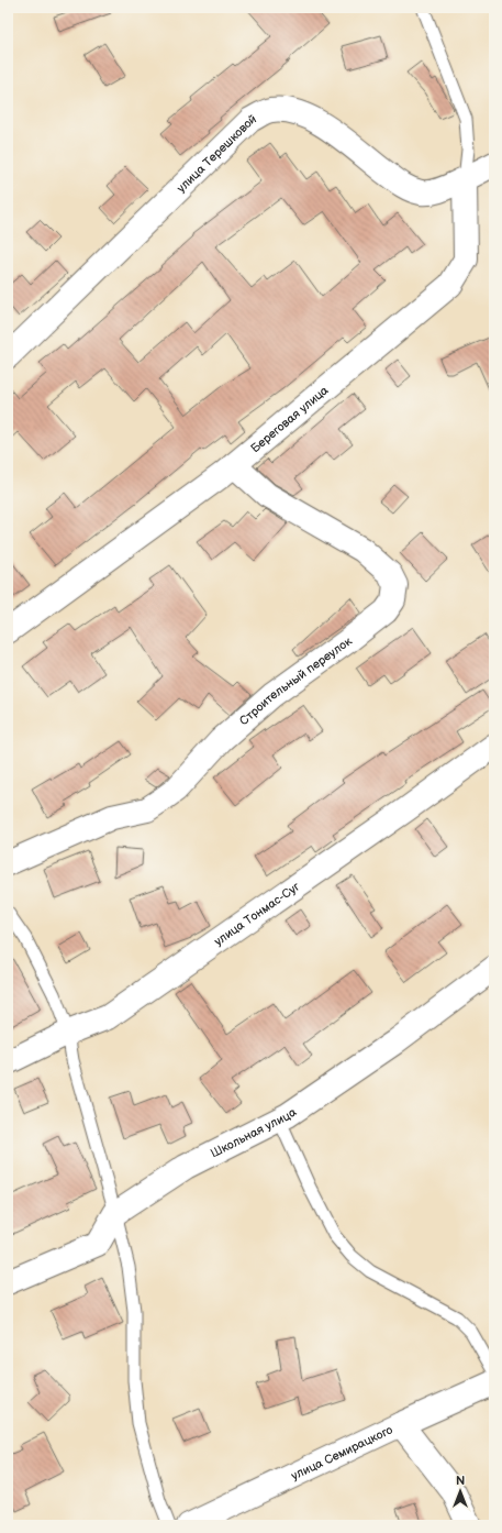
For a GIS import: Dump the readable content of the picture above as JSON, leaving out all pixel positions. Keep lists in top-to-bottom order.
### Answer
{
  "streets": {
    "street": [
      "улица Терешковой",
      "Береговая улица",
      "Строительный переулок",
      "улица Тонмас-Суг",
      "Школьная улица",
      "улица Семирацкого"
    ]
  },
  "crossings": [
    ["улица Терешковой", "Береговая улица"],
    ["Береговая улица", "Строительный переулок"]
  ],
  "north": "top"
}
